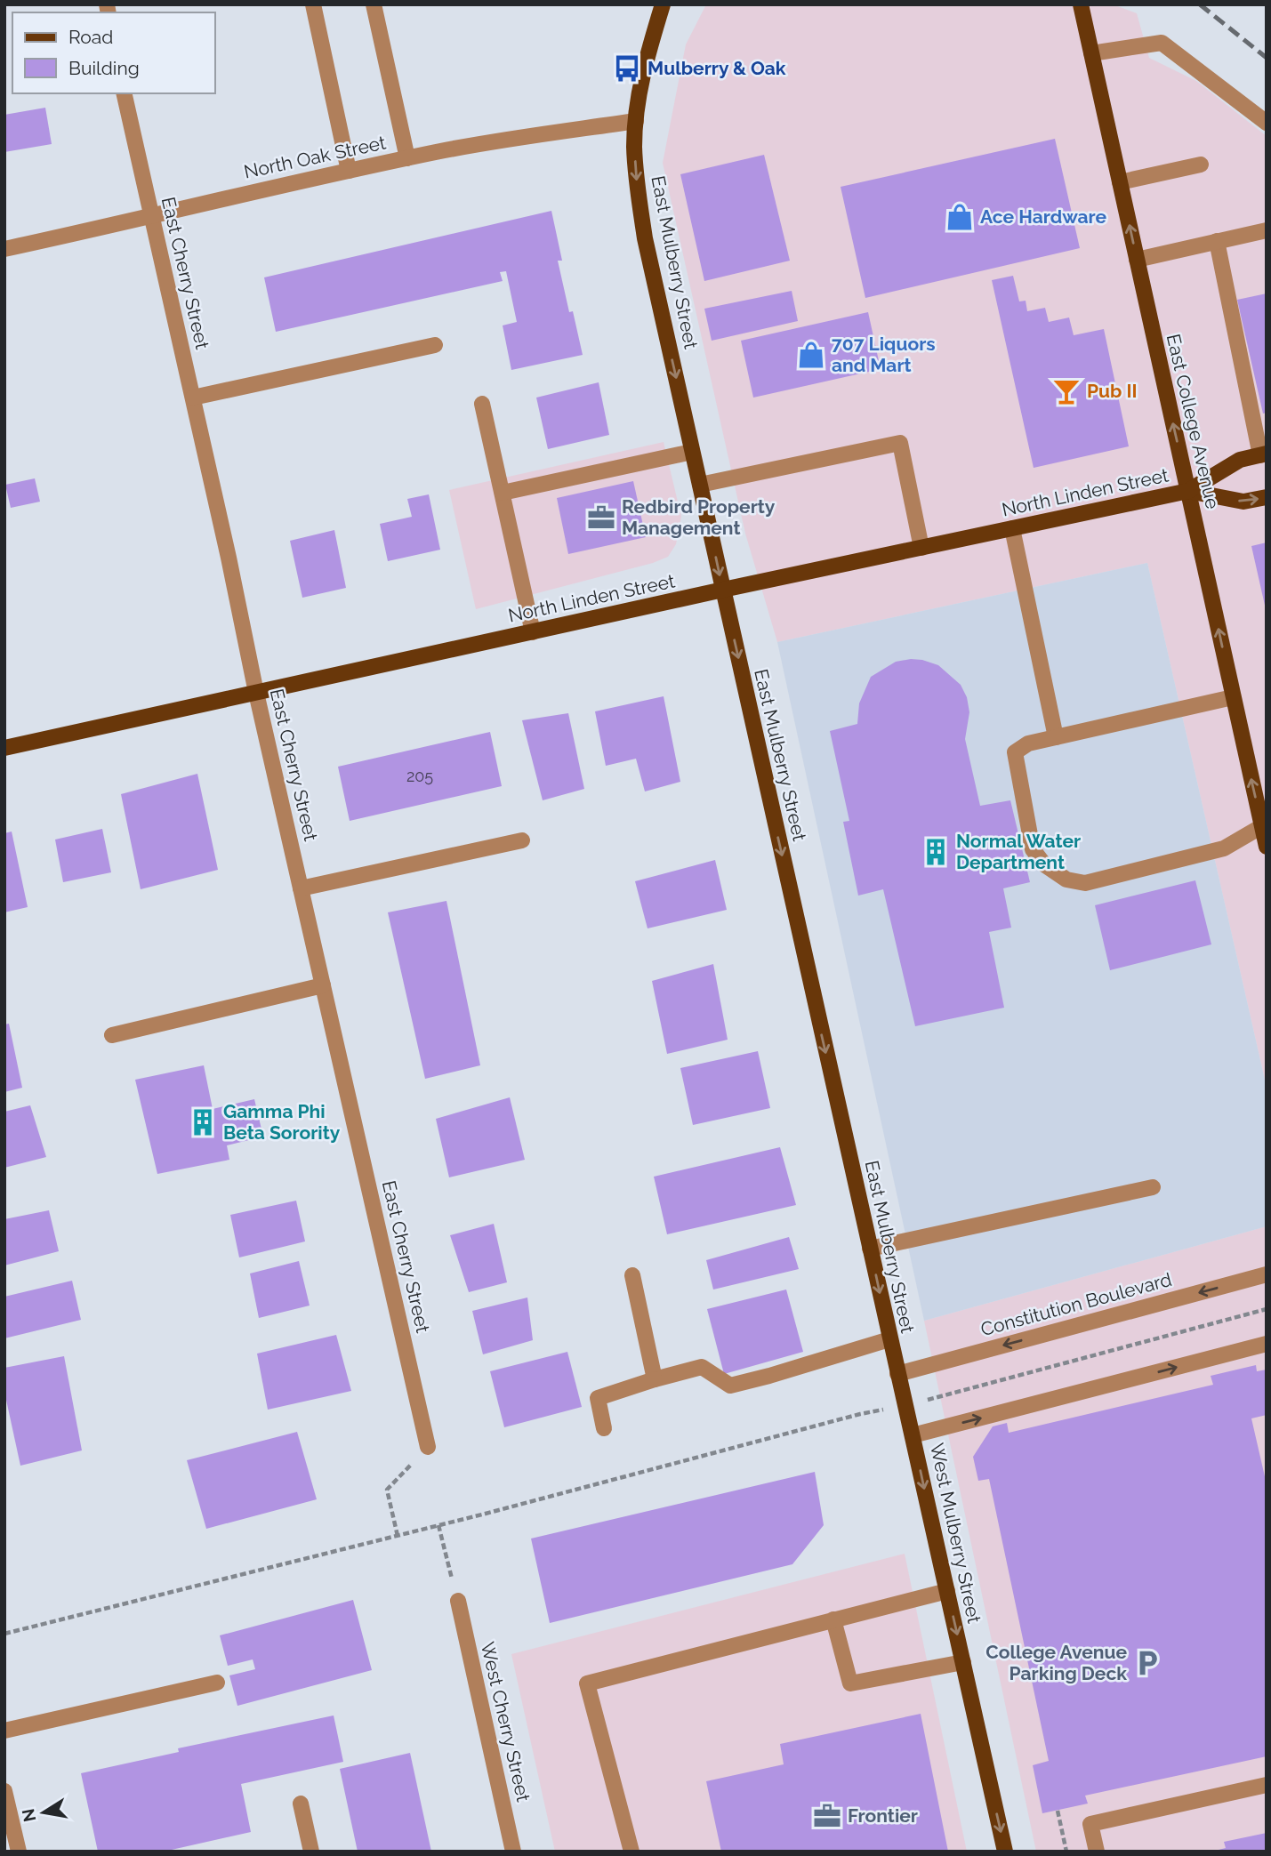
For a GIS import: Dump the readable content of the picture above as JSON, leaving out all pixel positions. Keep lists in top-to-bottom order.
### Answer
{
  "streets": {
    "main road": [
      "East Mulberry Street",
      "East College Avenue",
      "North Linden Street",
      "West Mulberry Street"
    ],
    "street": [
      "North Oak Street",
      "East Cherry Street",
      "Constitution Boulevard",
      "West Cherry Street"
    ]
  },
  "crossings": [
    ["North Oak Street", "East Mulberry Street"],
    ["North Oak Street", "East Cherry Street"],
    ["East Mulberry Street", "North Linden Street"],
    ["East Mulberry Street", "Constitution Boulevard"],
    ["East Mulberry Street", "West Mulberry Street"],
    ["East Cherry Street", "North Linden Street"],
    ["East College Avenue", "North Linden Street"]
  ],
  "one_way": ["East Mulberry Street", "East College Avenue", "West Mulberry Street"],
  "places": {
    "bus stop": ["Mulberry & Oak"],
    "shop": ["Ace Hardware", "707 Liquors and Mart"],
    "bar": ["Pub II"],
    "office": ["Redbird Property Management", "Frontier"],
    "building": ["Normal Water Department", "Gamma Phi Beta Sorority"],
    "parking": ["College Avenue Parking Deck"]
  },
  "house_numbers": ["205"],
  "legend": ["Road", "Building"],
  "north": "left"
}
